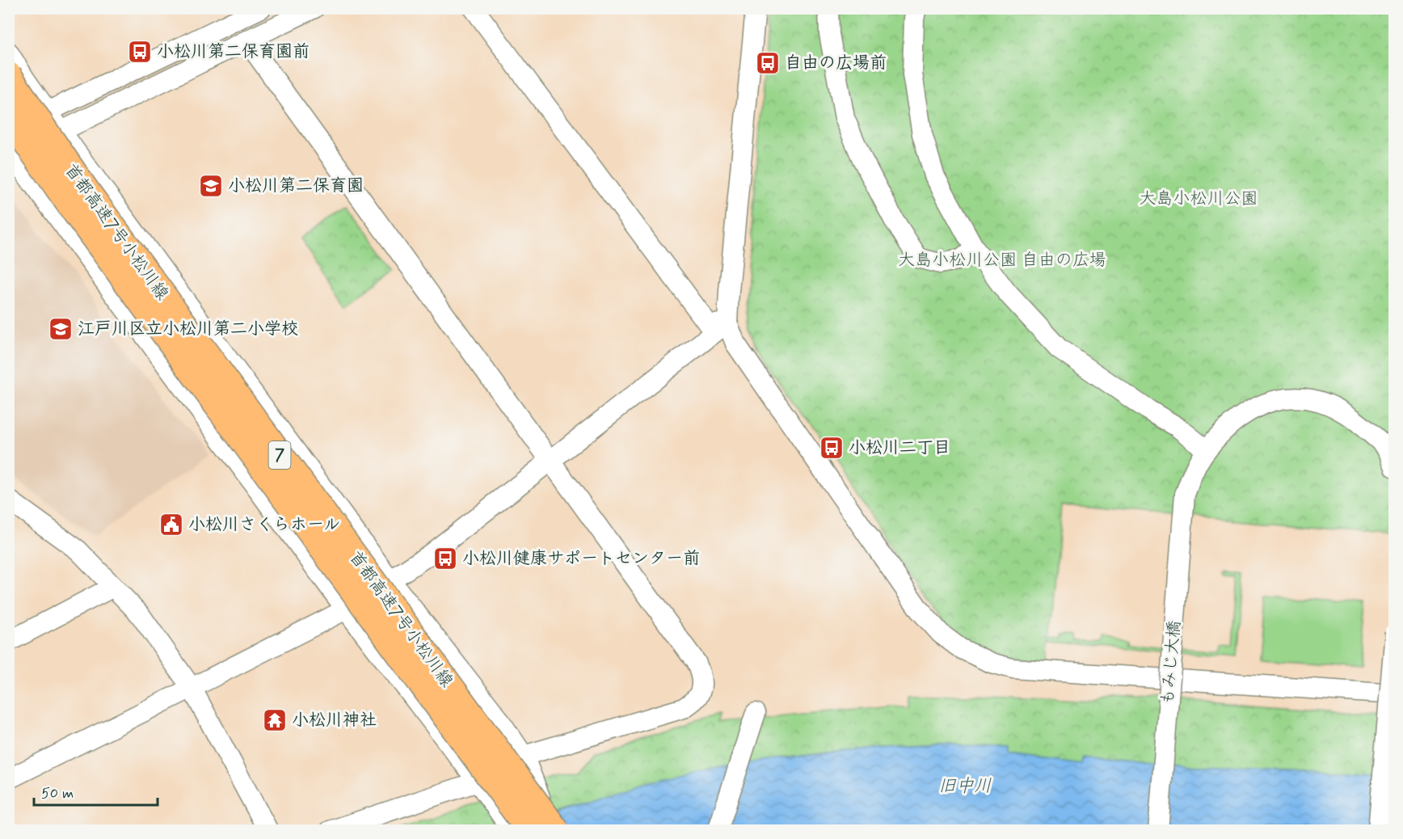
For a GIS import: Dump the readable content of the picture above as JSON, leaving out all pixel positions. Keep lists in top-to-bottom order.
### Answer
{
  "streets": {
    "highway": ["首都高速7号小松川線", "7"],
    "street": ["もみじ大橋"]
  },
  "water": ["旧中川"],
  "parks": ["大島小松川公園", "大島小松川公園 自由の広場"],
  "places": {
    "bus stop": [
      "小松川第二保育園前",
      "自由の広場前",
      "小松川二丁目",
      "小松川健康サポートセンター前"
    ],
    "school or university": ["小松川第二保育園", "江戸川区立小松川第二小学校"],
    "public building": ["小松川さくらホール"],
    "temple": ["小松川神社"]
  },
  "scale_bar": "50 m"
}
